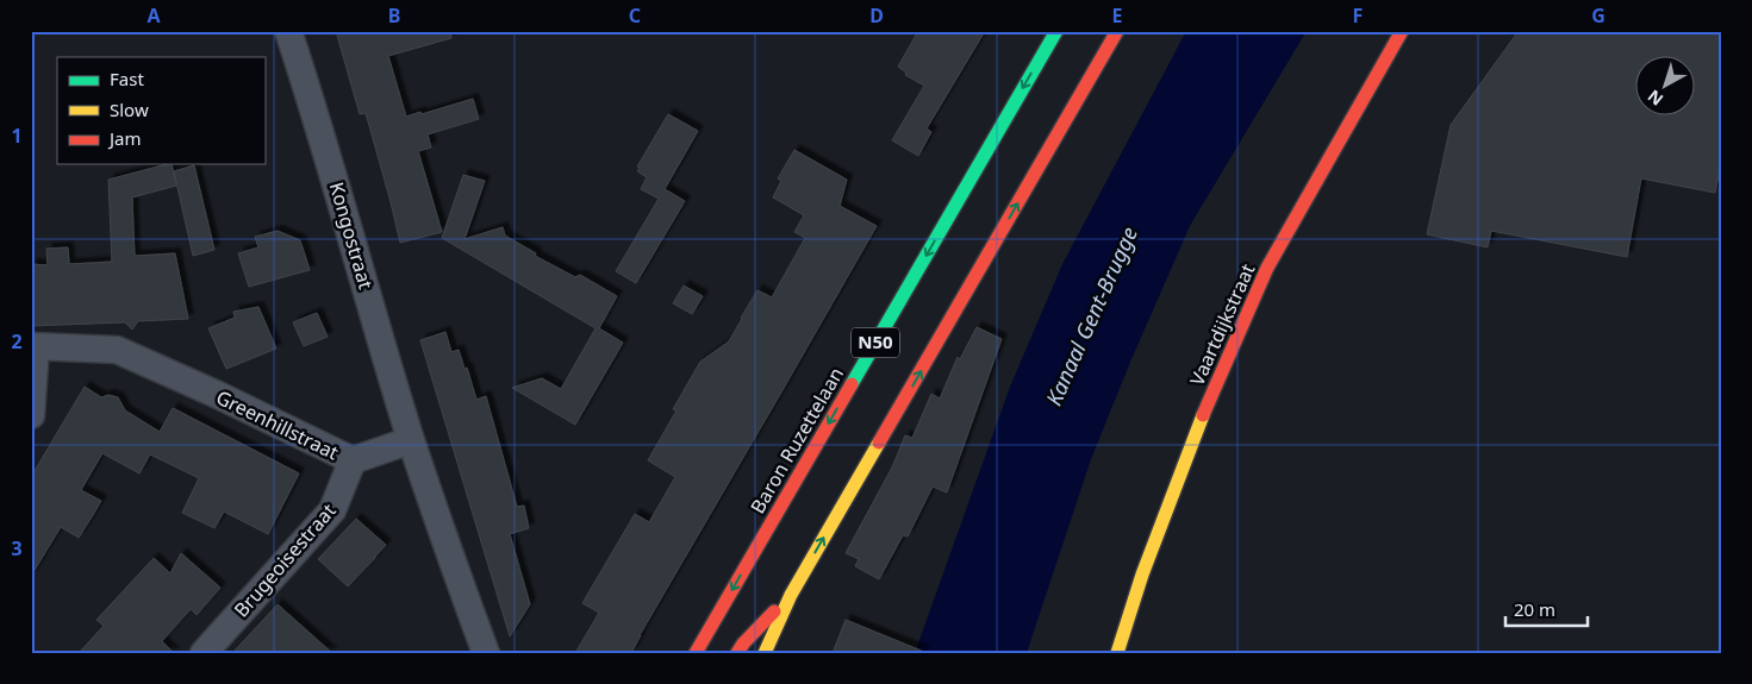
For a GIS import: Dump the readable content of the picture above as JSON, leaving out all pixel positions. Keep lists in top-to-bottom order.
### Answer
{
  "streets": {
    "main road": ["Vaartdijkstraat", "N50", "Baron Ruzettelaan"],
    "street": ["Kongostraat", "Greenhillstraat", "Brugeoisestraat"]
  },
  "crossings": [
    ["Kongostraat", "Greenhillstraat"],
    ["Greenhillstraat", "Brugeoisestraat"]
  ],
  "water": ["Kanaal Gent-Brugge"],
  "legend": ["Fast", "Slow", "Jam"],
  "scale_bar": "20 m",
  "north": "bottom left",
  "grid": {
    "columns": [
      "A",
      "B",
      "C",
      "D",
      "E",
      "F",
      "G"
    ],
    "rows": ["1", "2", "3"]
  }
}
